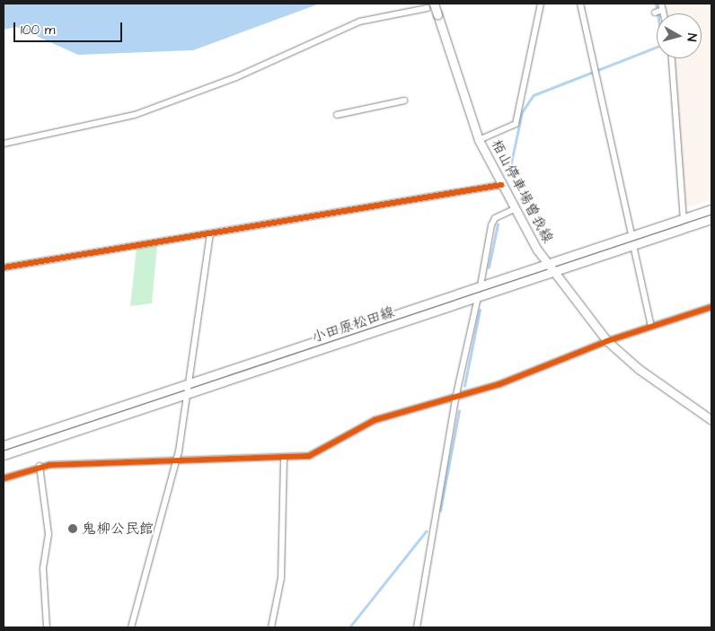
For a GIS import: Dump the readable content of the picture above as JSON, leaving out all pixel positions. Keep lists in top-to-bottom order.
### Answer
{
  "streets": {
    "main road": ["栢山停車場曽我線", "小田原松田線"]
  },
  "crossings": [
    ["栢山停車場曽我線", "小田原松田線"]
  ],
  "places": ["鬼柳公民館"],
  "scale_bar": "100 m",
  "north": "right"
}
